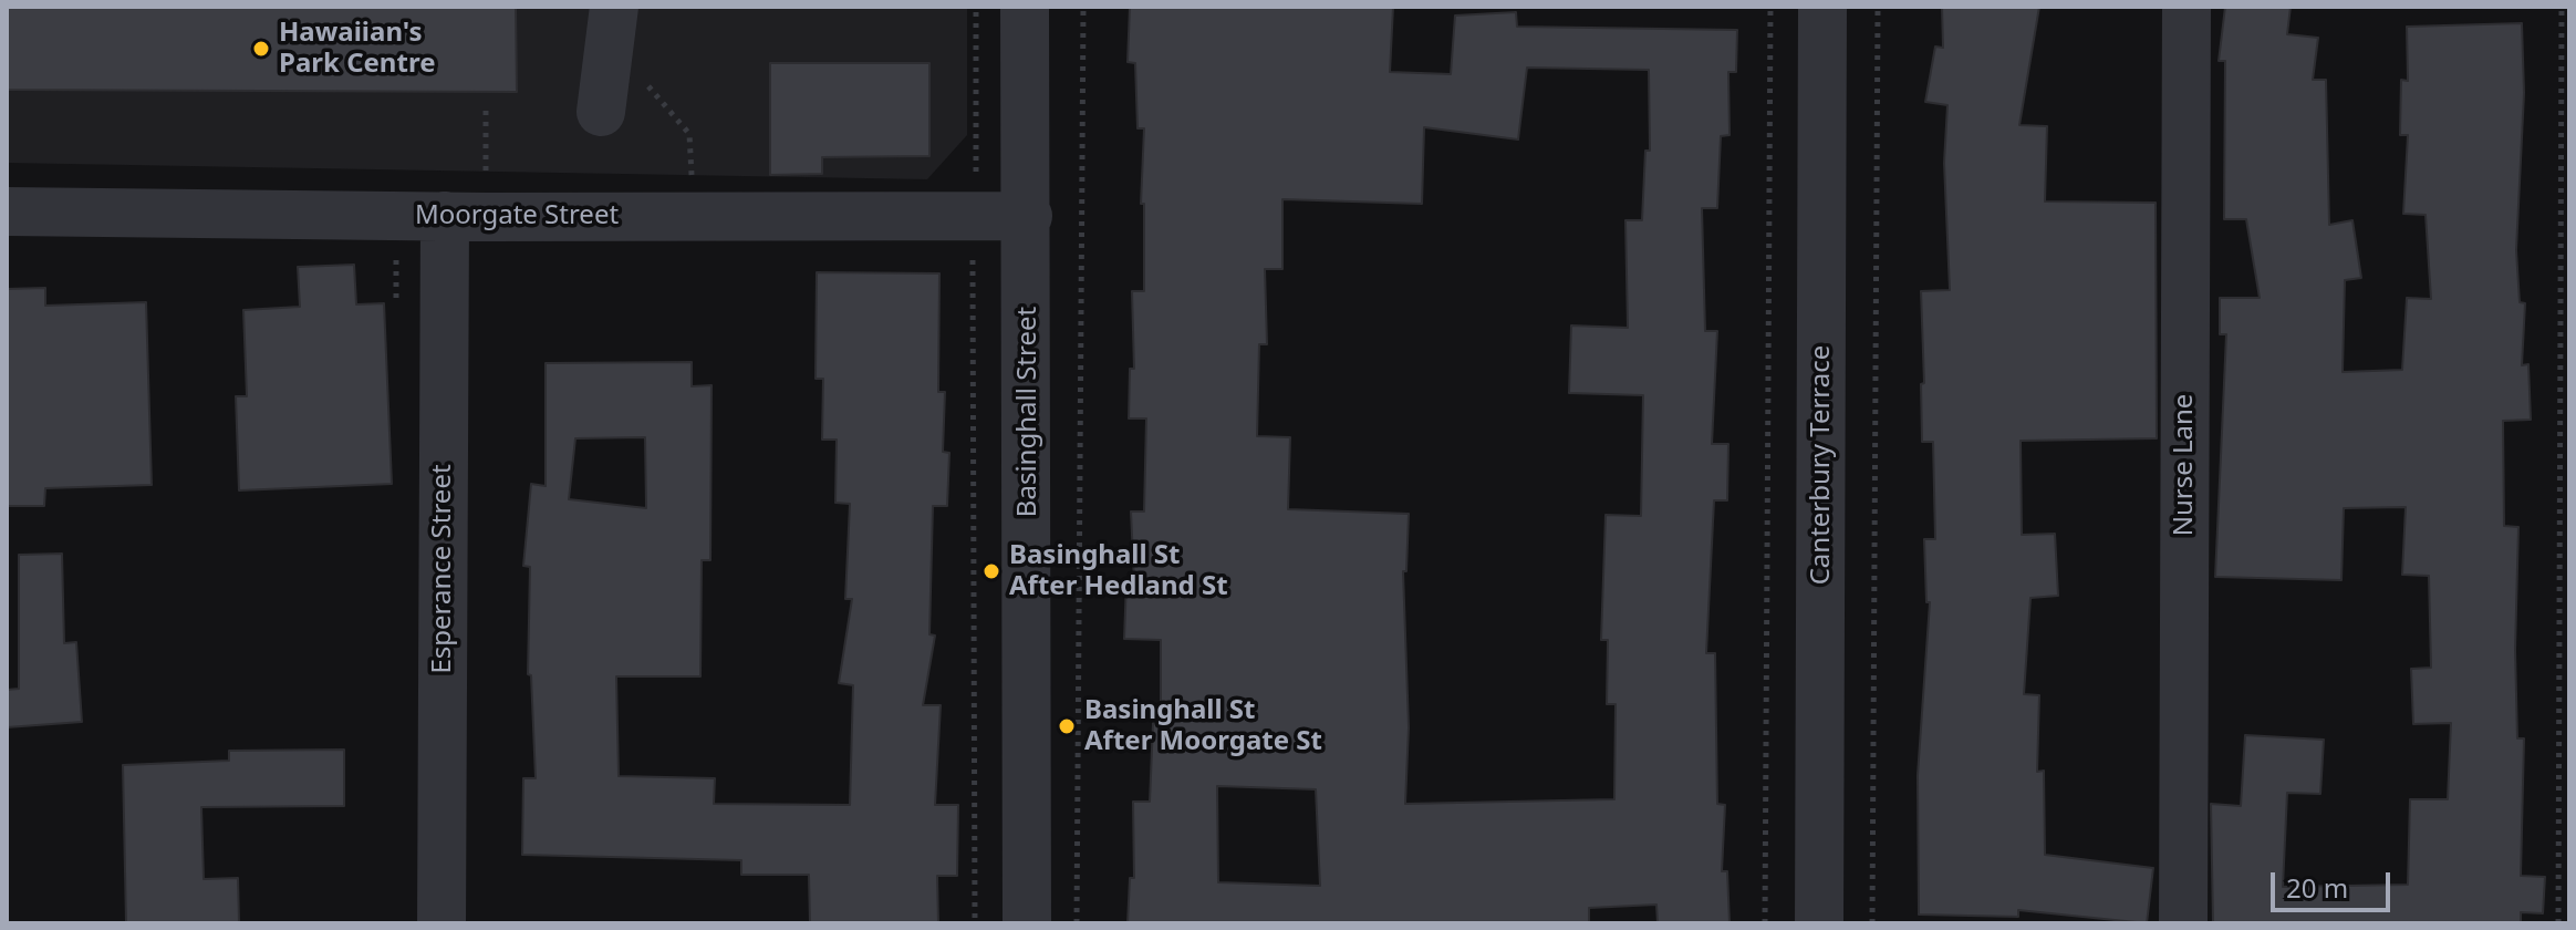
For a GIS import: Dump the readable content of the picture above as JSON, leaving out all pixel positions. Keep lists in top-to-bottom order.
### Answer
{
  "streets": {
    "street": [
      "Moorgate Street",
      "Basinghall Street",
      "Canterbury Terrace",
      "Nurse Lane",
      "Esperance Street"
    ]
  },
  "crossings": [
    ["Moorgate Street", "Basinghall Street"],
    ["Moorgate Street", "Esperance Street"]
  ],
  "places": ["Hawaiian's Park Centre", "Basinghall St After Hedland St", "Basinghall St After Moorgate St"],
  "scale_bar": "20 m"
}
